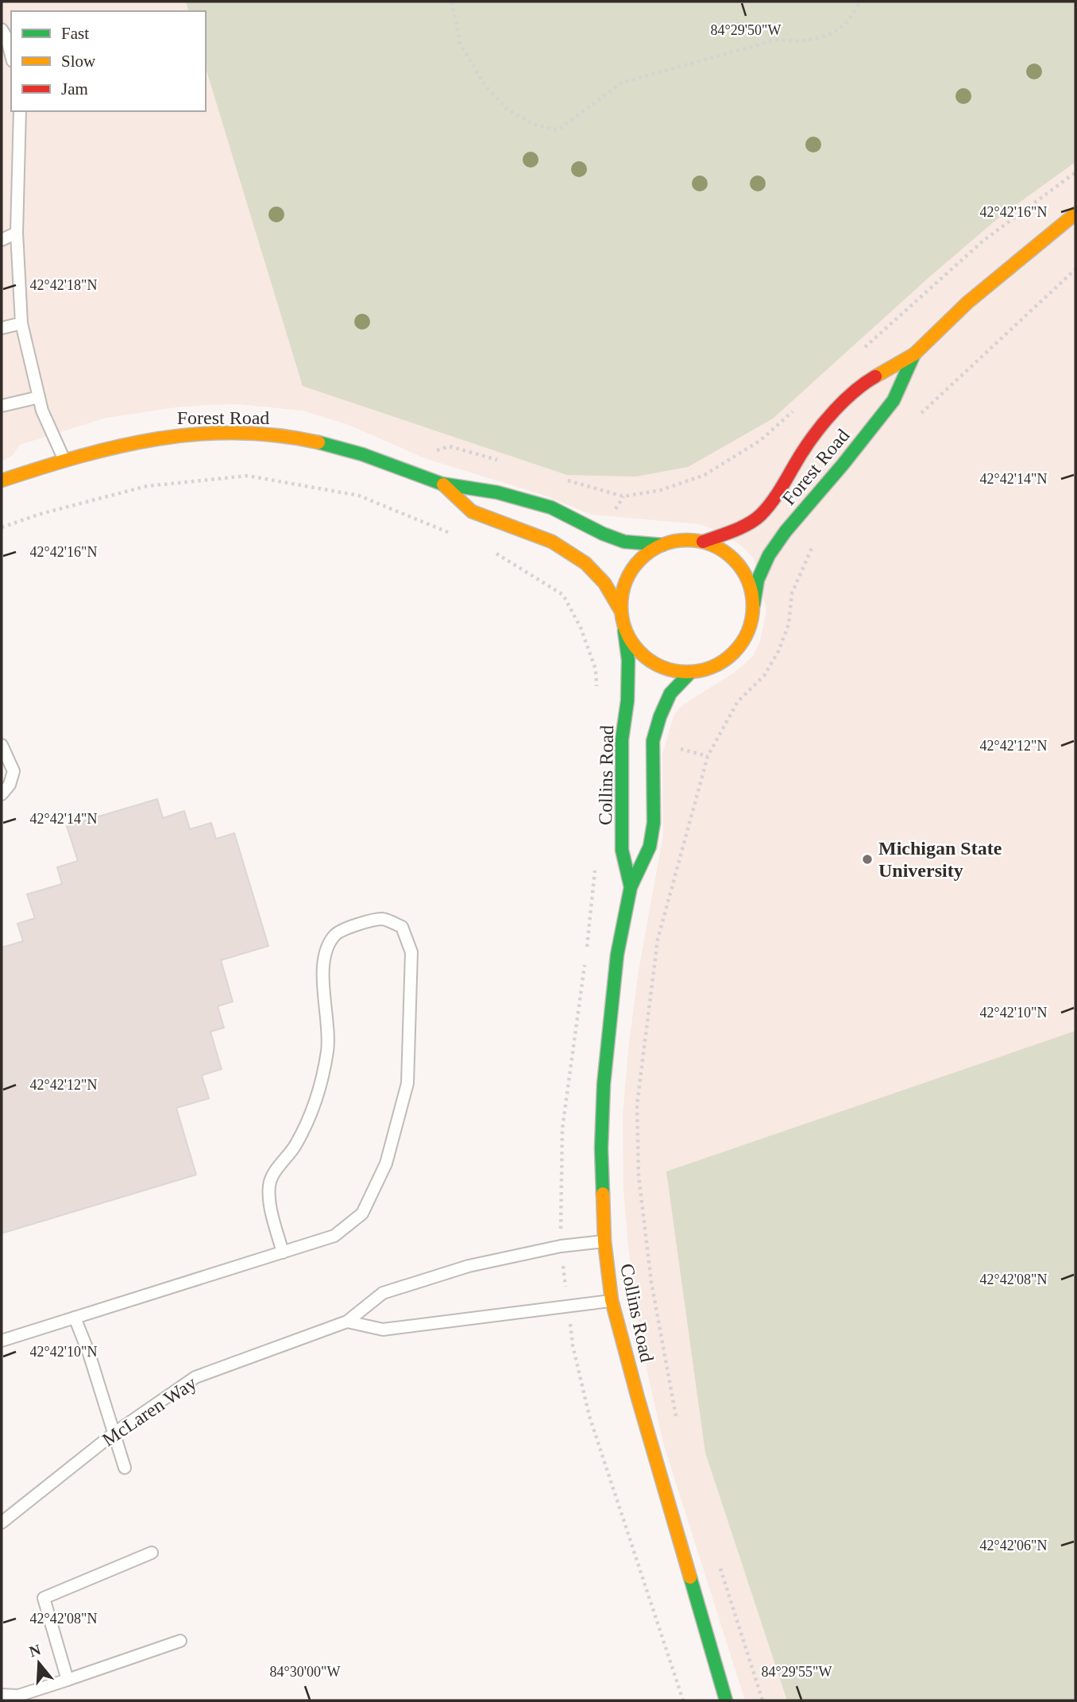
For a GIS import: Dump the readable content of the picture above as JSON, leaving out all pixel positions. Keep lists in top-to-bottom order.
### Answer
{
  "streets": {
    "street": ["Forest Road", "Collins Road"],
    "lane": ["McLaren Way"]
  },
  "crossings": [
    ["Forest Road", "Collins Road"],
    ["Collins Road", "McLaren Way"]
  ],
  "places": ["Michigan State University"],
  "legend": ["Fast", "Slow", "Jam"],
  "north": "top",
  "coordinates": [
    "84°29'50\"W",
    "42°42'16\"N",
    "42°42'18\"N",
    "42°42'14\"N",
    "42°42'12\"N",
    "42°42'10\"N",
    "42°42'08\"N",
    "42°42'06\"N",
    "84°30'00\"W",
    "84°29'55\"W"
  ]
}
